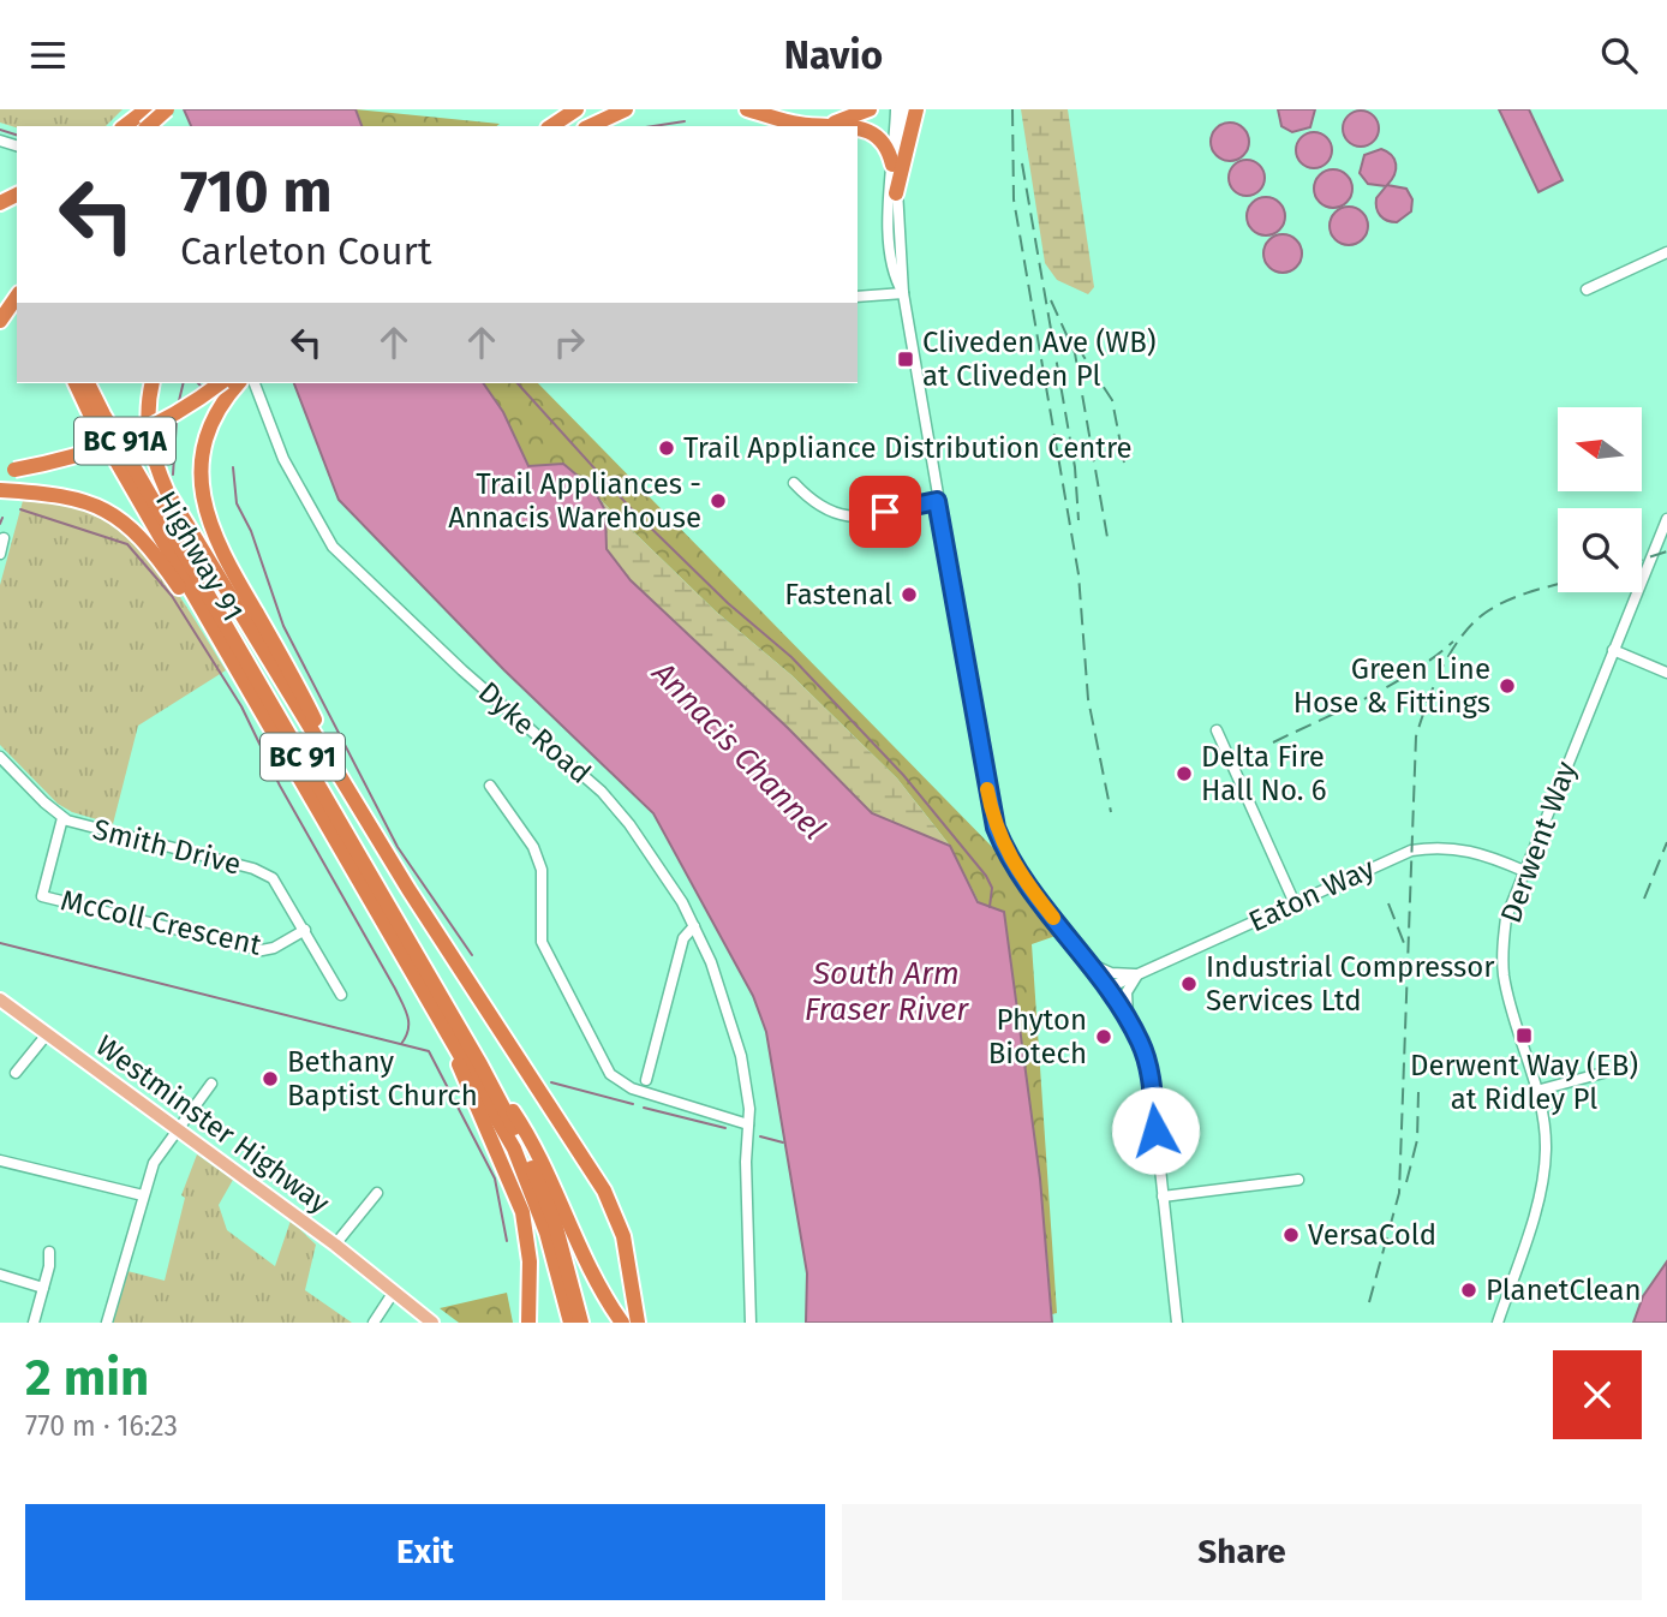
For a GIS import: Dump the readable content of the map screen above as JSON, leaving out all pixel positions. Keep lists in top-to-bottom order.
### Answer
{
  "streets": {
    "highway": ["BC 91A", "Highway 91", "BC 91"],
    "main road": ["Westminster Highway"],
    "street": [
      "Dyke Road",
      "Derwent Way",
      "Smith Drive",
      "Eaton Way",
      "McColl Crescent"
    ]
  },
  "crossings": [
    ["Highway 91", "BC 91"],
    ["Derwent Way", "Eaton Way"],
    ["Smith Drive", "McColl Crescent"]
  ],
  "water": ["Annacis Channel", "South Arm Fraser River"],
  "places": {
    "transit": ["Cliveden Ave (WB) at Cliveden Pl", "Derwent Way (EB) at Ridley Pl"],
    "other": [
      "Trail Appliance Distribution Centre",
      "Trail Appliances - Annacis Warehouse",
      "Fastenal",
      "Green Line Hose & Fittings",
      "Delta Fire Hall No. 6",
      "Industrial Compressor Services Ltd",
      "Phyton Biotech",
      "Bethany Baptist Church",
      "VersaCold",
      "PlanetClean"
    ]
  },
  "north": "left",
  "page": {
    "header": "Navio",
    "turn": ["710 m", "Carleton Court"],
    "heading": ["2 min", "770 m · 16:23"],
    "buttons": ["Exit", "Share"]
  }
}
